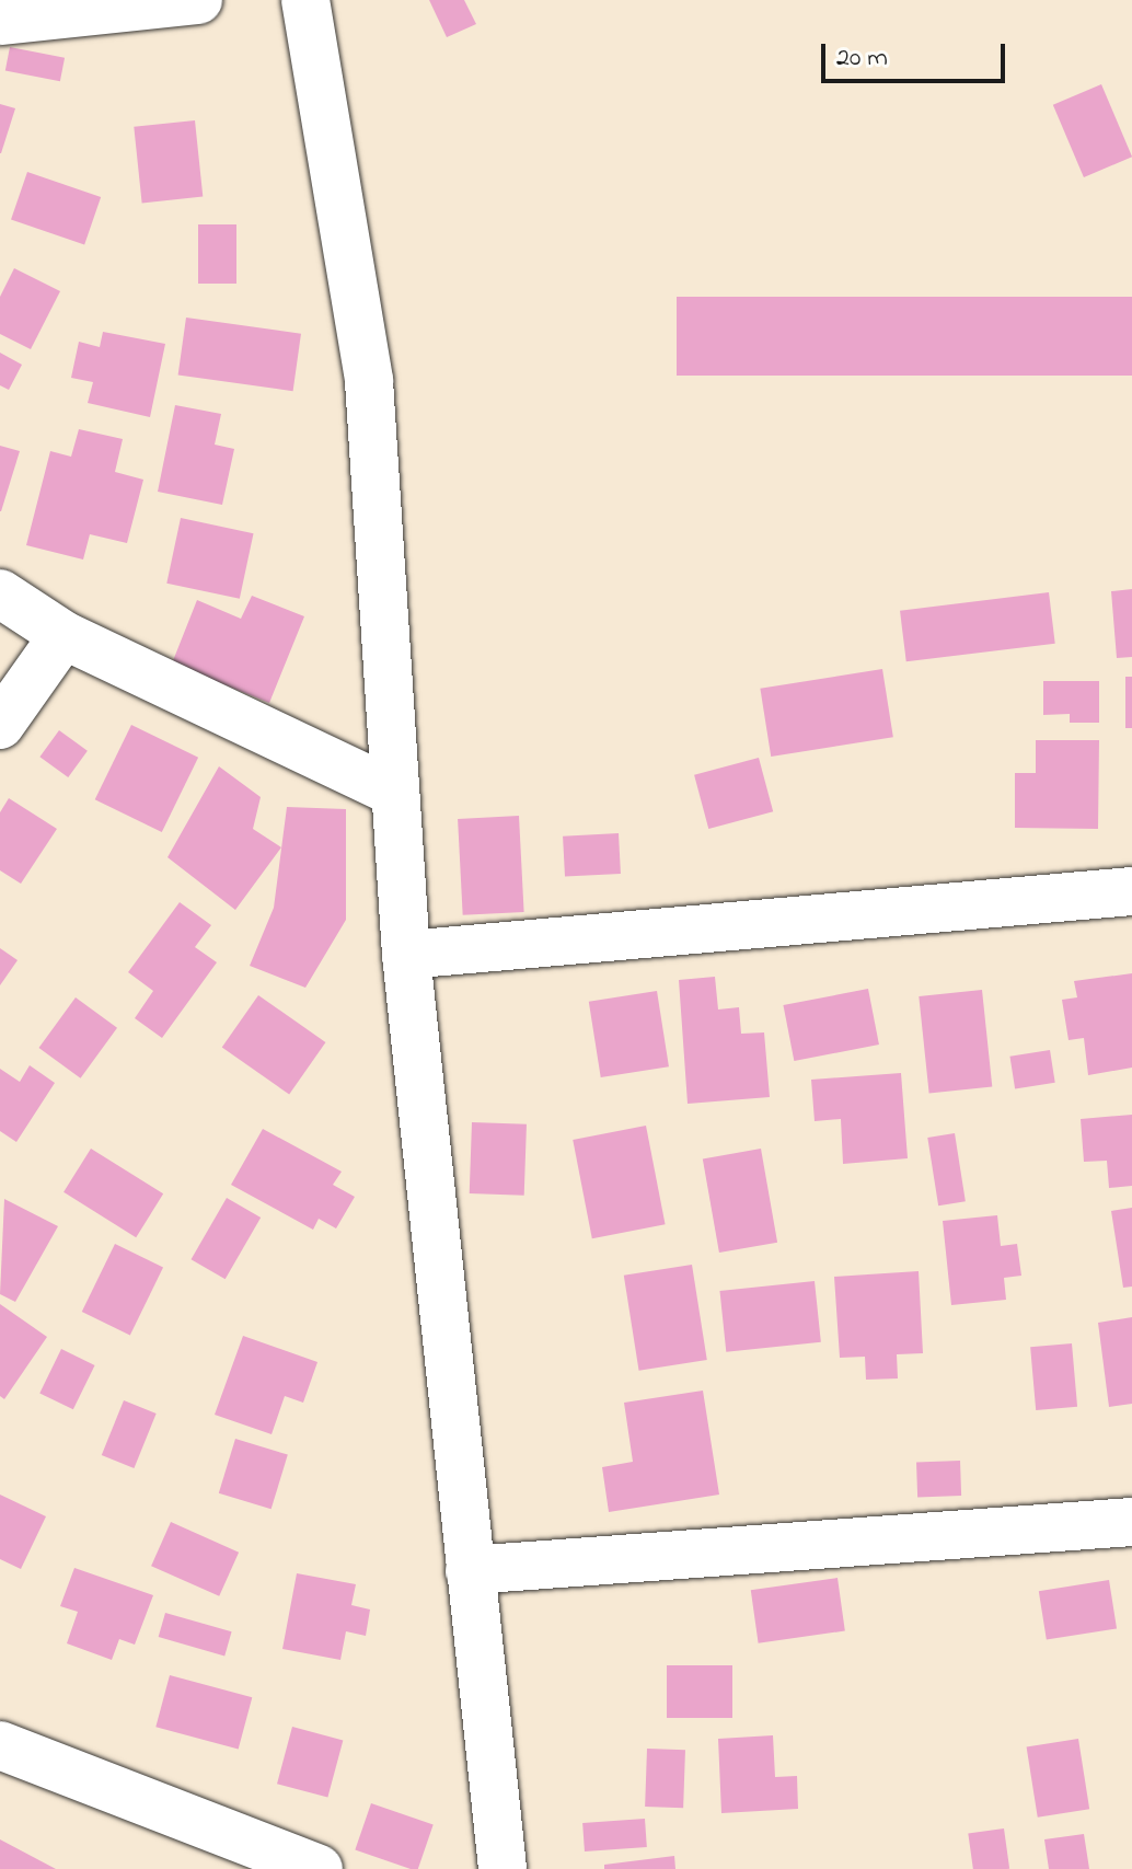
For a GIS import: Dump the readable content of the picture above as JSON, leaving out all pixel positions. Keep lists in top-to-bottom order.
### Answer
{
  "scale_bar": "20 m"
}
